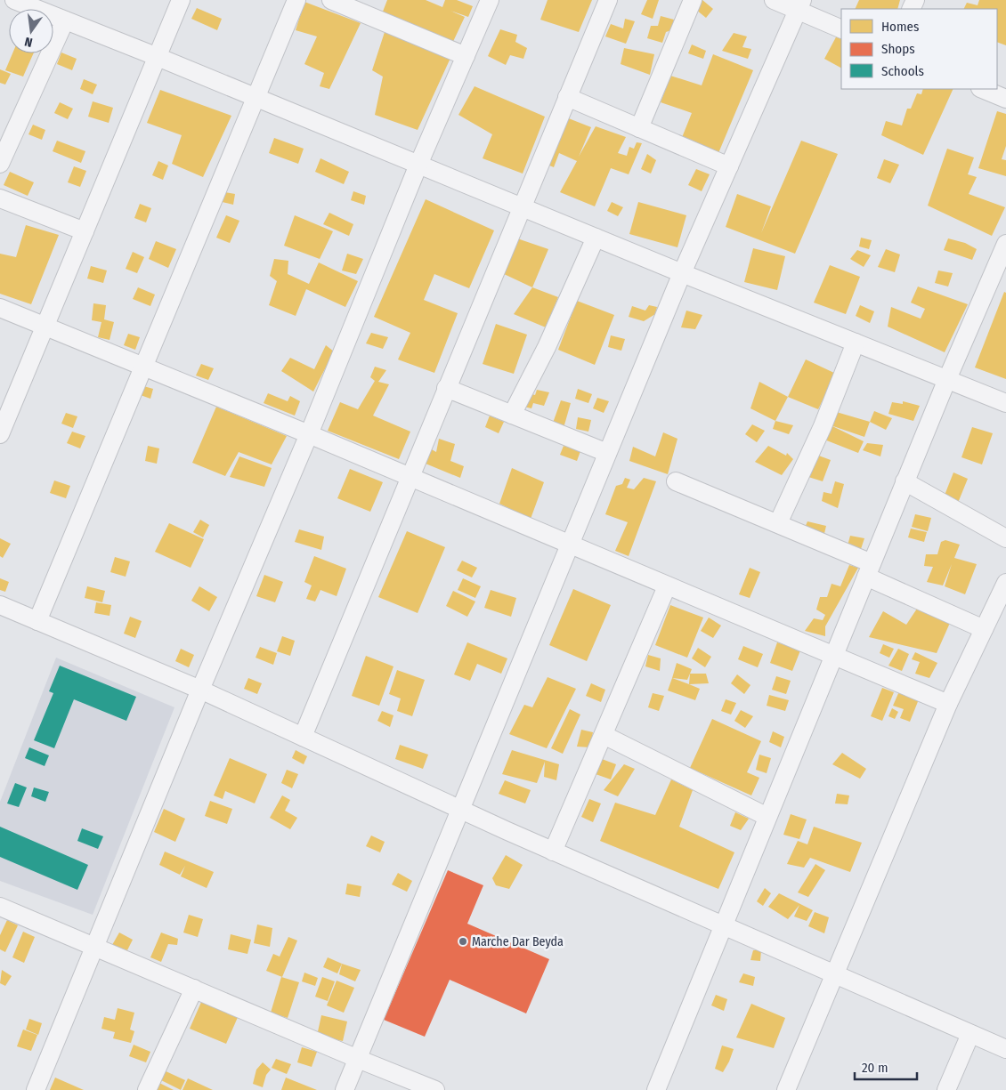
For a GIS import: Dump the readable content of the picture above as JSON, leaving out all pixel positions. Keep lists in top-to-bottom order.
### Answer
{
  "places": ["Marche Dar Beyda"],
  "legend": ["Homes", "Shops", "Schools"],
  "scale_bar": "20 m",
  "north": "bottom"
}
